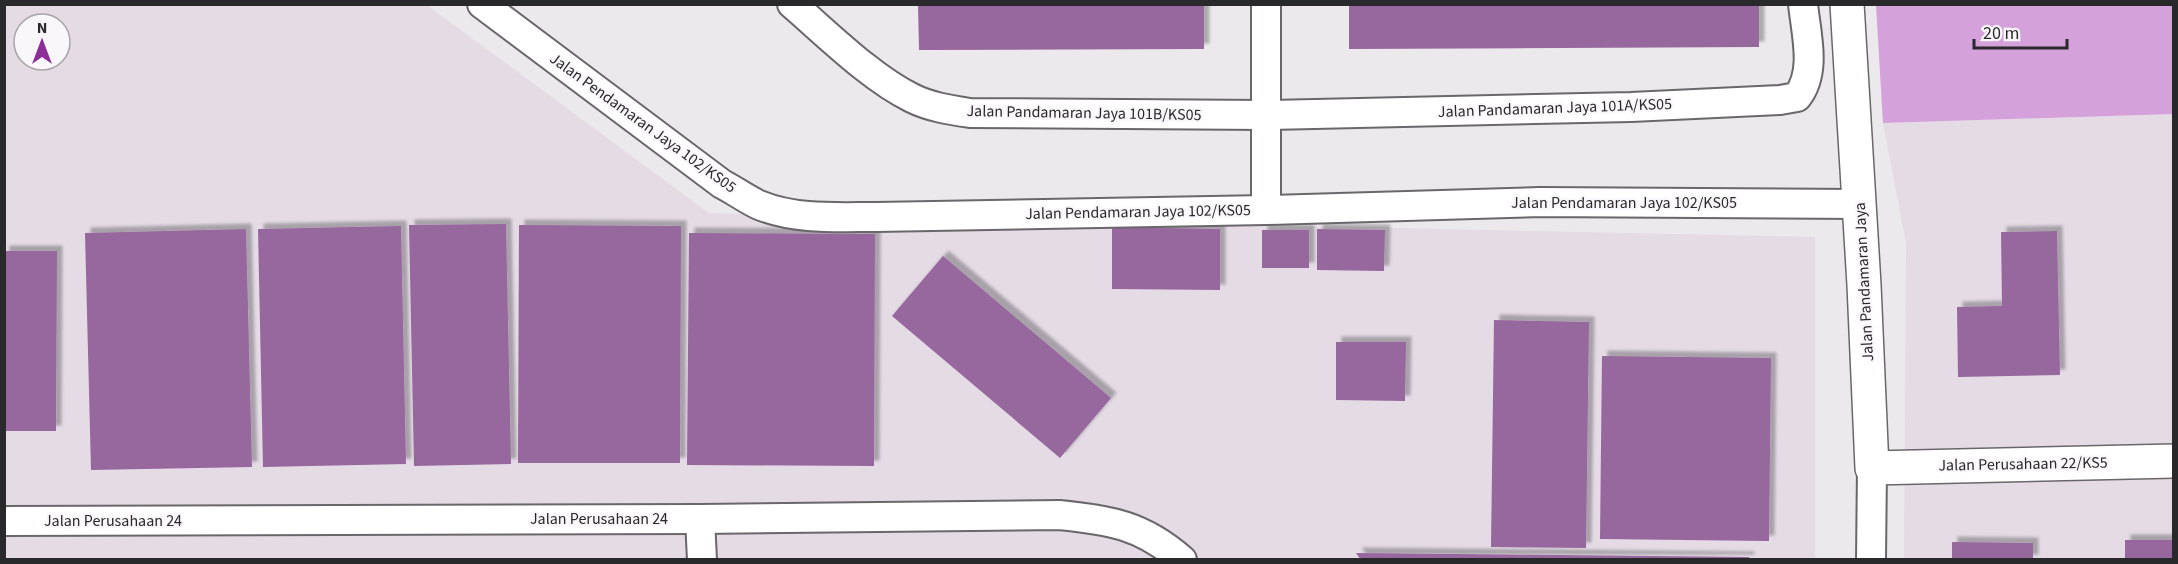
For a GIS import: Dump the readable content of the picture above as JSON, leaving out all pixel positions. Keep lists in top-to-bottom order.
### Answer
{
  "streets": {
    "street": [
      "Jalan Pandamaran Jaya 101A/KS05",
      "Jalan Pandamaran Jaya 101B/KS05",
      "Jalan Pendamaran Jaya 102/KS05",
      "Jalan Pandamaran Jaya",
      "Jalan Perusahaan 22/KS5",
      "Jalan Perusahaan 24"
    ]
  },
  "crossings": [
    ["Jalan Pandamaran Jaya 101A/KS05", "Jalan Pandamaran Jaya 101B/KS05"],
    ["Jalan Pendamaran Jaya 102/KS05", "Jalan Pandamaran Jaya"],
    ["Jalan Pandamaran Jaya", "Jalan Perusahaan 22/KS5"]
  ],
  "scale_bar": "20 m",
  "north": "top"
}
